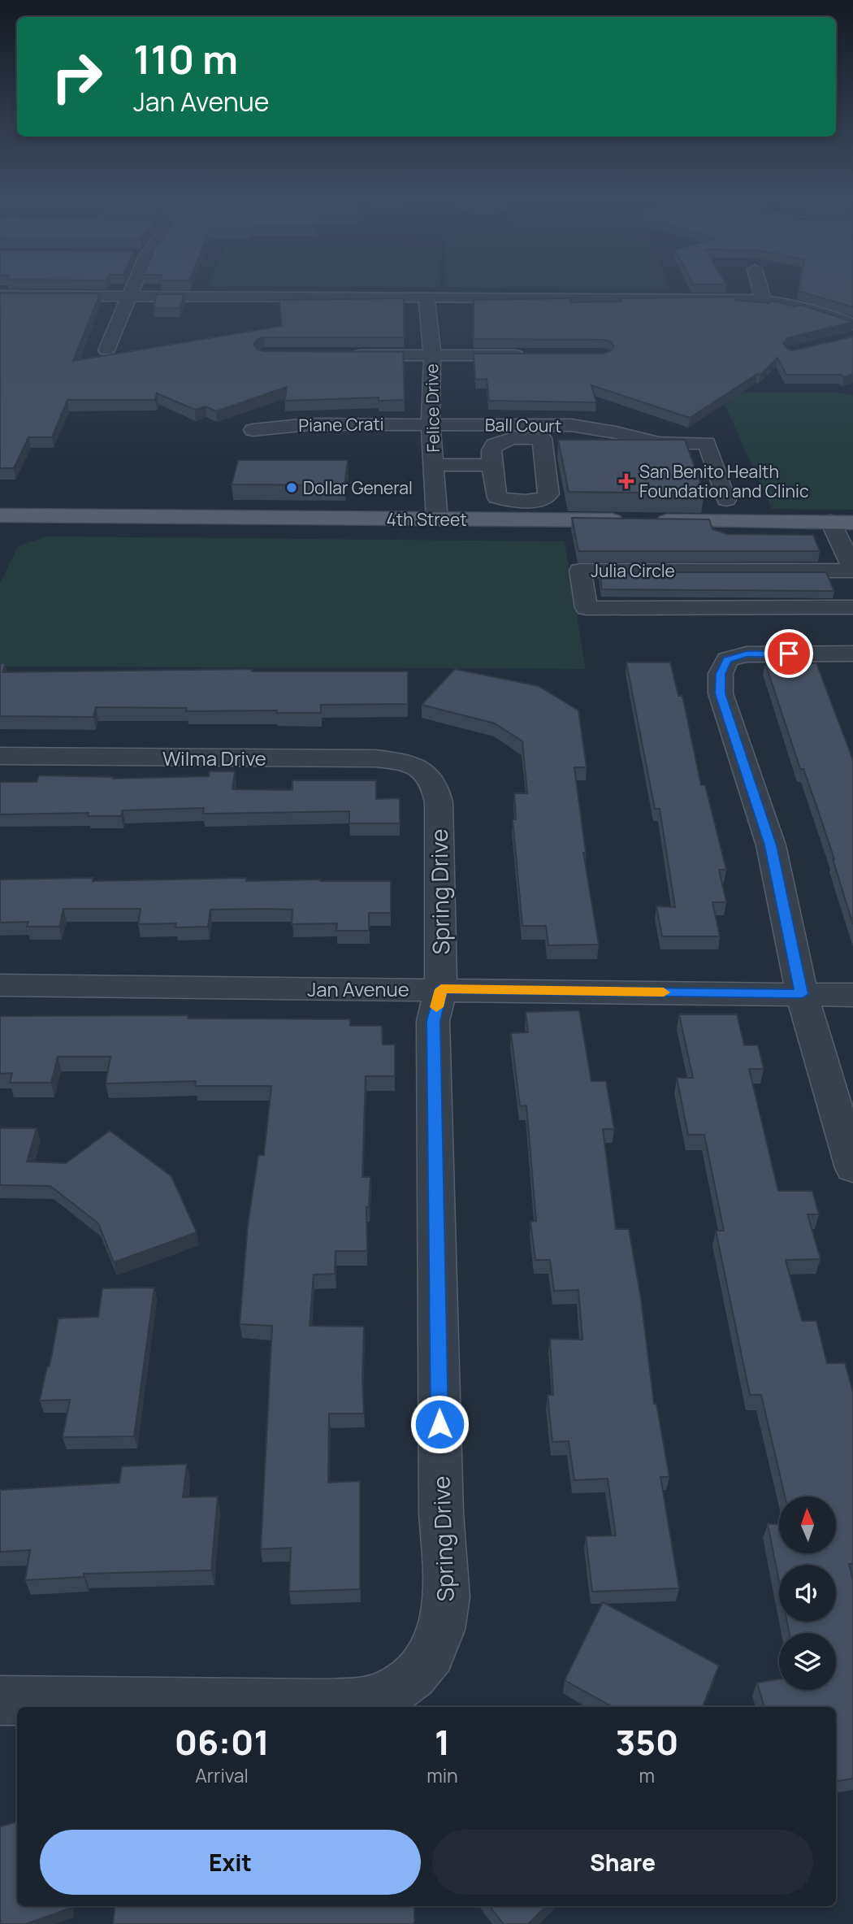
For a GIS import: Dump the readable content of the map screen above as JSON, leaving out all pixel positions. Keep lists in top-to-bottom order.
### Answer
{
  "streets": {
    "main road": ["4th Street"],
    "street": [
      "Felice Drive",
      "Piane Crati",
      "Ball Court",
      "Julia Circle",
      "Wilma Drive",
      "Spring Drive",
      "Jan Avenue"
    ]
  },
  "crossings": [
    ["Felice Drive", "Piane Crati"],
    ["Felice Drive", "Ball Court"],
    ["Felice Drive", "4th Street"],
    ["Piane Crati", "Ball Court"],
    ["Wilma Drive", "Spring Drive"],
    ["Spring Drive", "Jan Avenue"]
  ],
  "places": {
    "health": ["San Benito Health Foundation and Clinic"],
    "other": ["Dollar General"]
  },
  "north": "top",
  "page": {
    "turn": ["110 m", "Jan Avenue"],
    "eta": [
      "06:01",
      "Arrival",
      "1",
      "min",
      "350",
      "m"
    ],
    "buttons": ["Exit", "Share"]
  }
}
